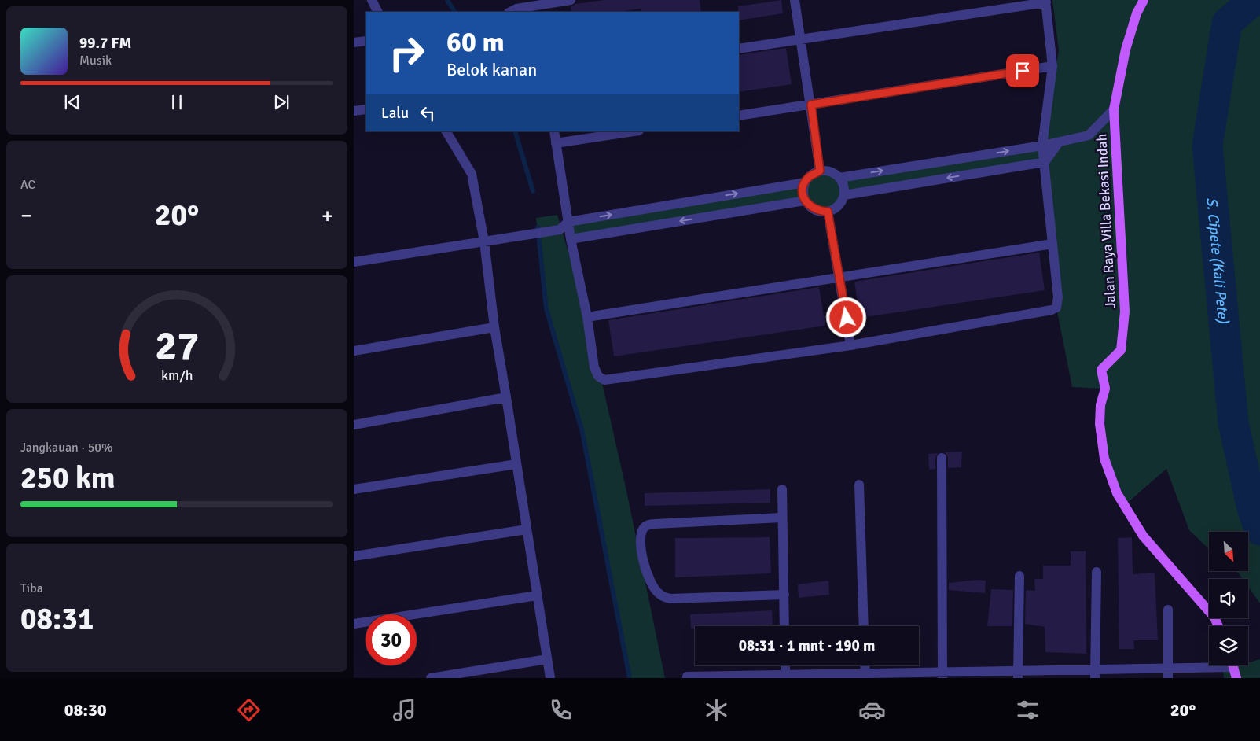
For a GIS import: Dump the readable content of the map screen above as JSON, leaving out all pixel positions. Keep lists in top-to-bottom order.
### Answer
{
  "streets": {
    "main road": ["Jalan Raya Villa Bekasi Indah"]
  },
  "water": ["S. Cipete (Kali Pete)"],
  "north": "bottom right",
  "page": {
    "turn": ["60 m", "Belok kanan"],
    "song": ["99.7 FM", "Musik"],
    "then": "Lalu",
    "tile": [
      "AC",
      ["Jangkauan · 50%", "250 km"],
      ["Tiba", "08:31"]
    ],
    "heat": ["−", "20°", "+"],
    "limit": "30",
    "trip": "08:31 · 1 mnt · 190 m",
    "tabs": ["08:30", "20°"],
    "gauge": ["27", "km/h"]
  }
}
